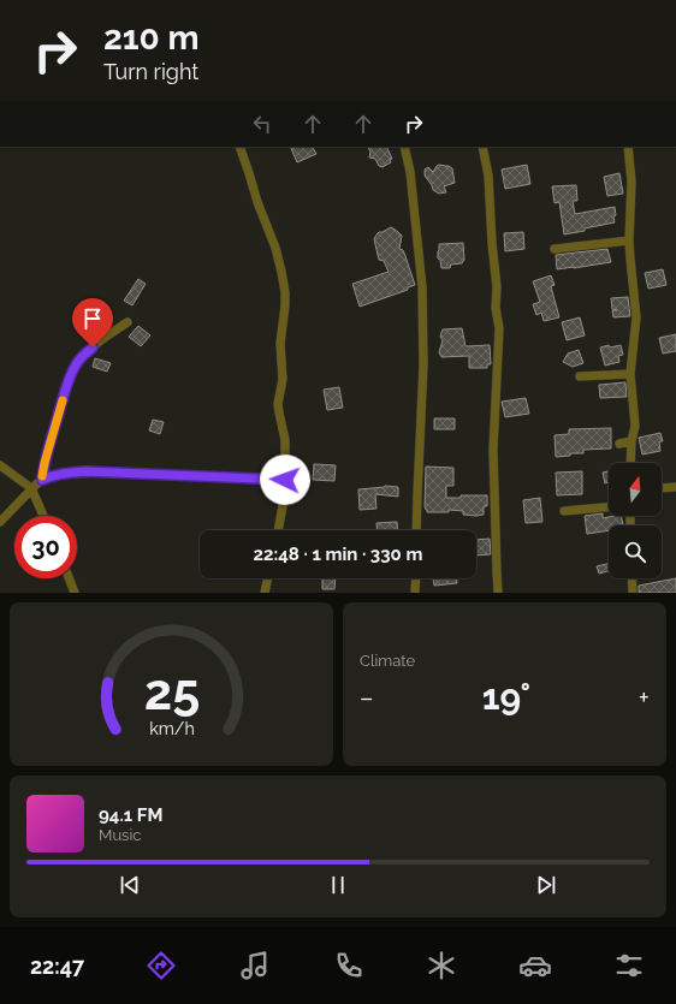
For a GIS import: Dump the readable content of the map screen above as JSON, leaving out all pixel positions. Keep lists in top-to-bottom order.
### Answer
{
  "north": "top",
  "page": {
    "turn": ["210 m", "Turn right"],
    "limit": "30",
    "trip": "22:48 · 1 min · 330 m",
    "tile": "Climate",
    "heat": ["−", "19°", "+"],
    "song": ["94.1 FM", "Music"],
    "tabs": "22:47",
    "gauge": ["25", "km/h"]
  }
}
